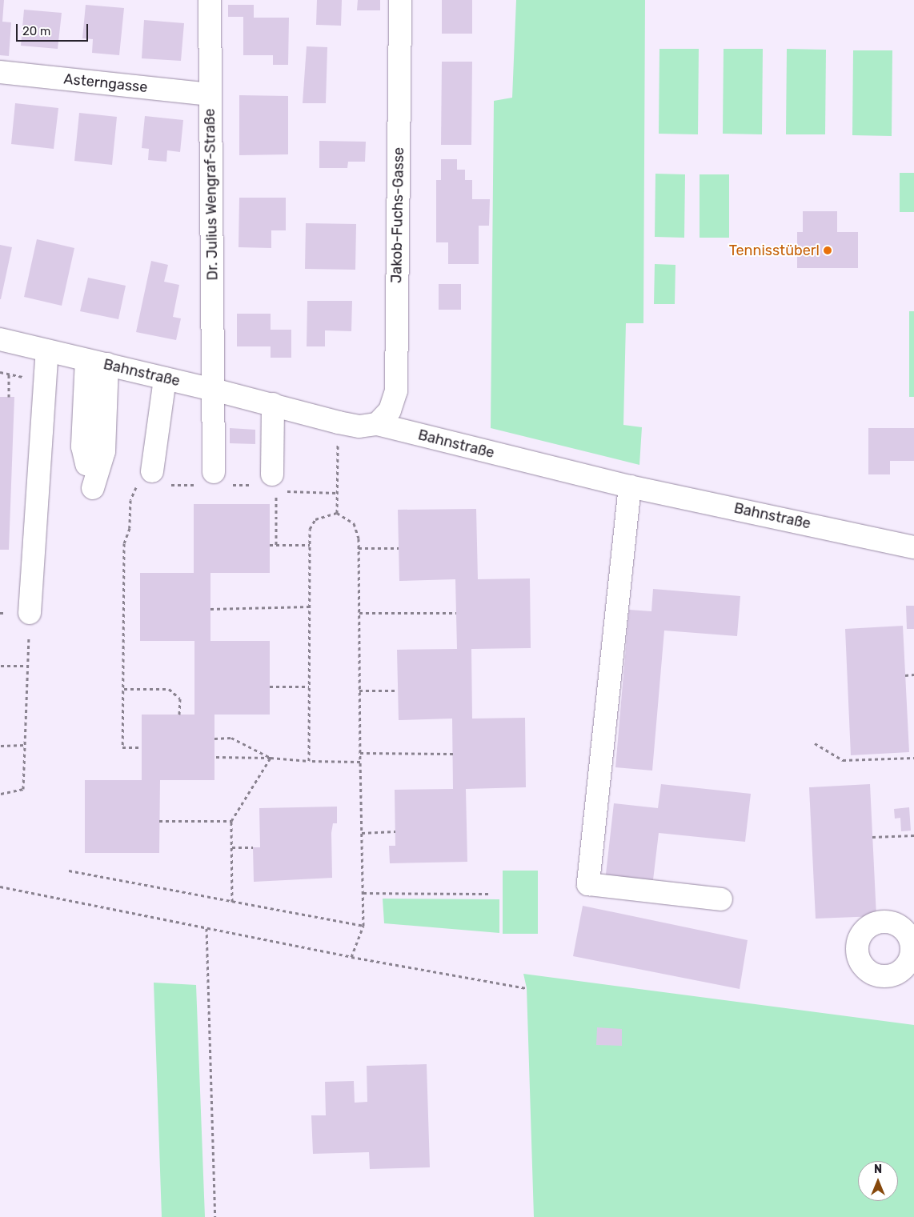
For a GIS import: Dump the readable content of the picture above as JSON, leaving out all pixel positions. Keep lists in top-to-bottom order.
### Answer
{
  "streets": {
    "street": [
      "Asterngasse",
      "Dr. Julius Wengraf-Straße",
      "Jakob-Fuchs-Gasse",
      "Bahnstraße"
    ]
  },
  "crossings": [
    ["Asterngasse", "Dr. Julius Wengraf-Straße"],
    ["Dr. Julius Wengraf-Straße", "Bahnstraße"],
    ["Jakob-Fuchs-Gasse", "Bahnstraße"]
  ],
  "places": ["Tennisstüberl"],
  "scale_bar": "20 m",
  "north": "top"
}
